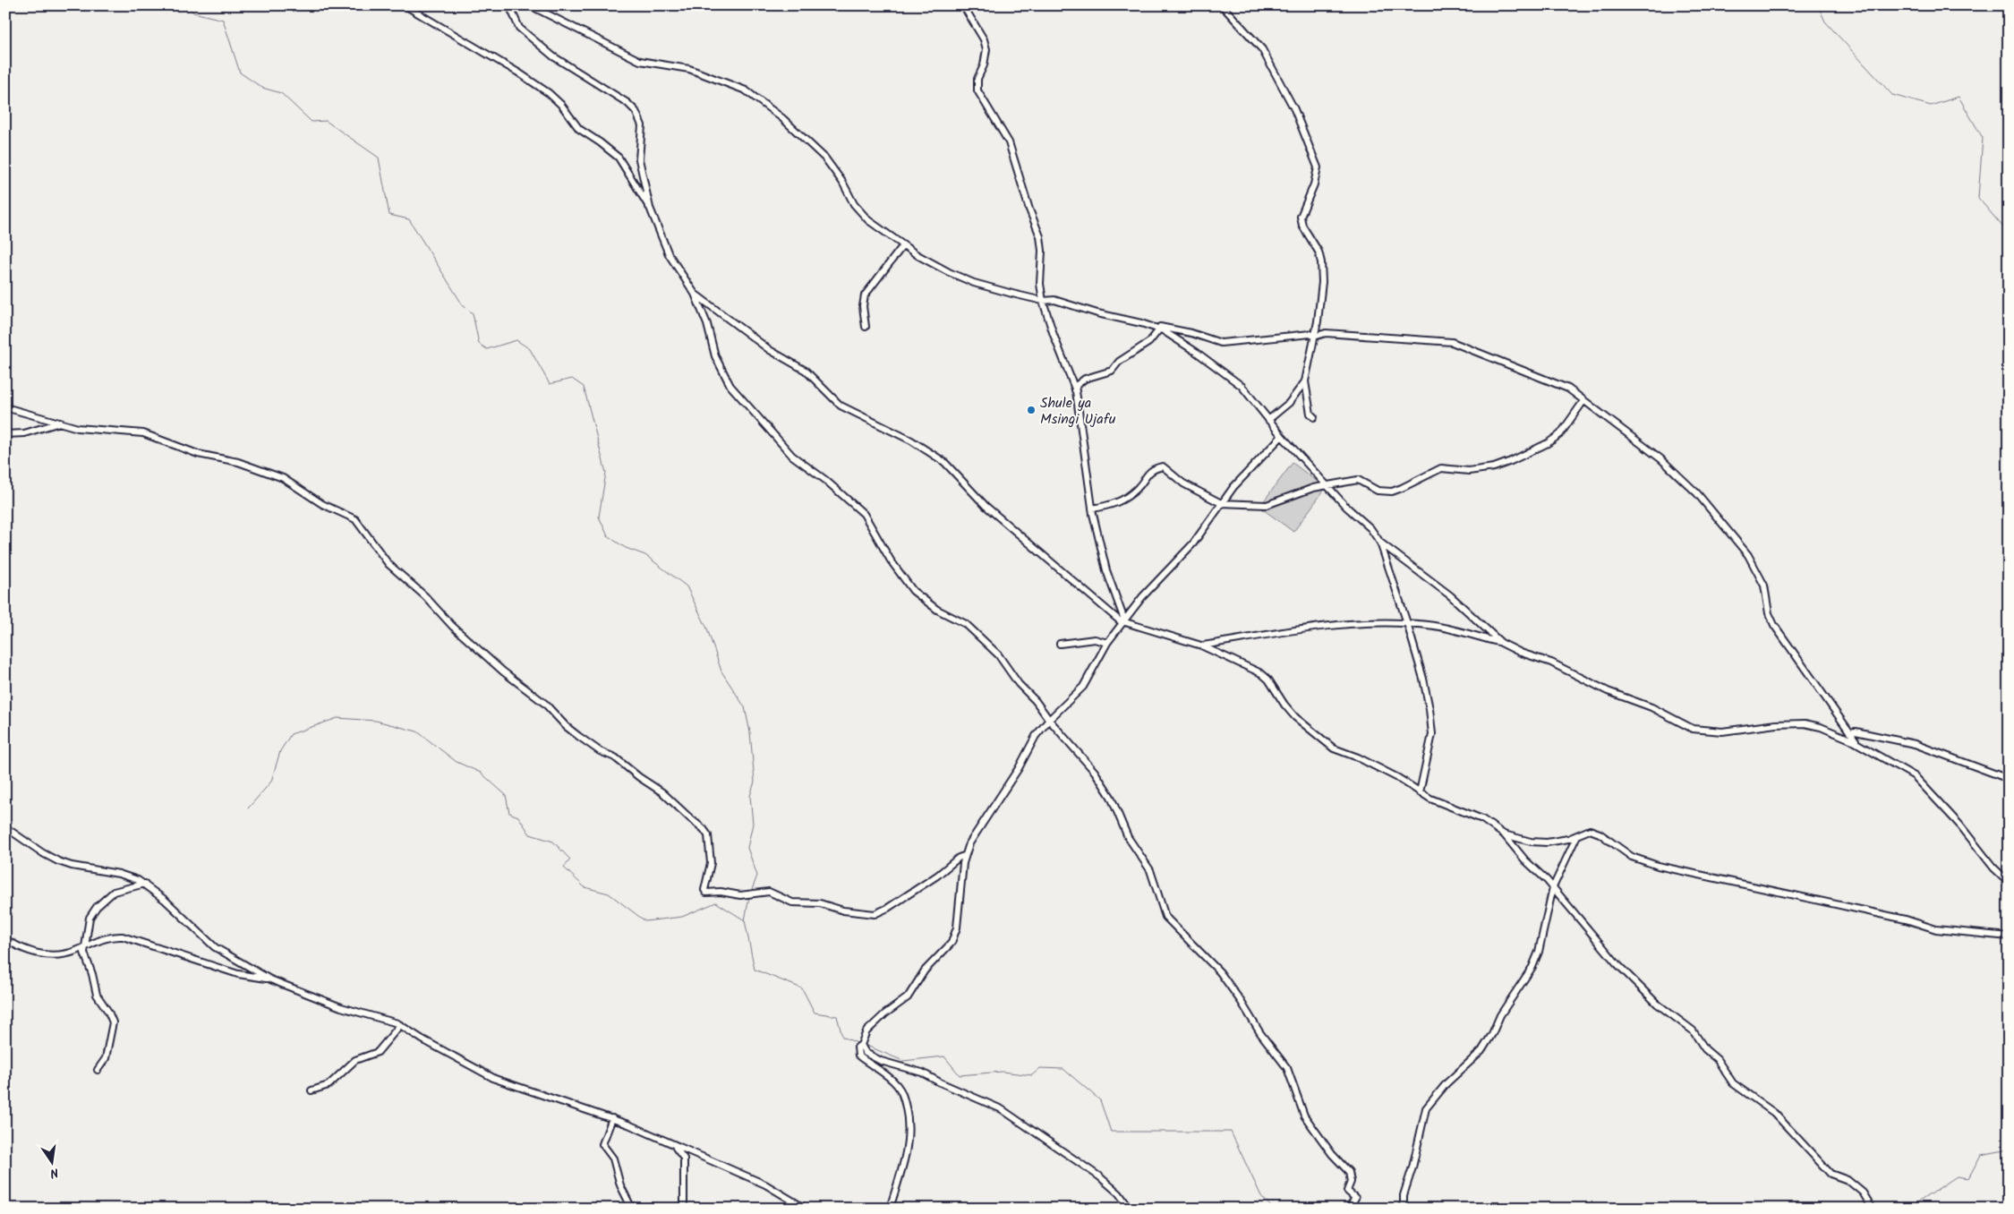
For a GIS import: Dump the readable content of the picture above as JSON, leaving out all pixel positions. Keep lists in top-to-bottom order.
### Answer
{
  "places": ["Shule ya Msingi Ujafu"],
  "north": "bottom"
}
